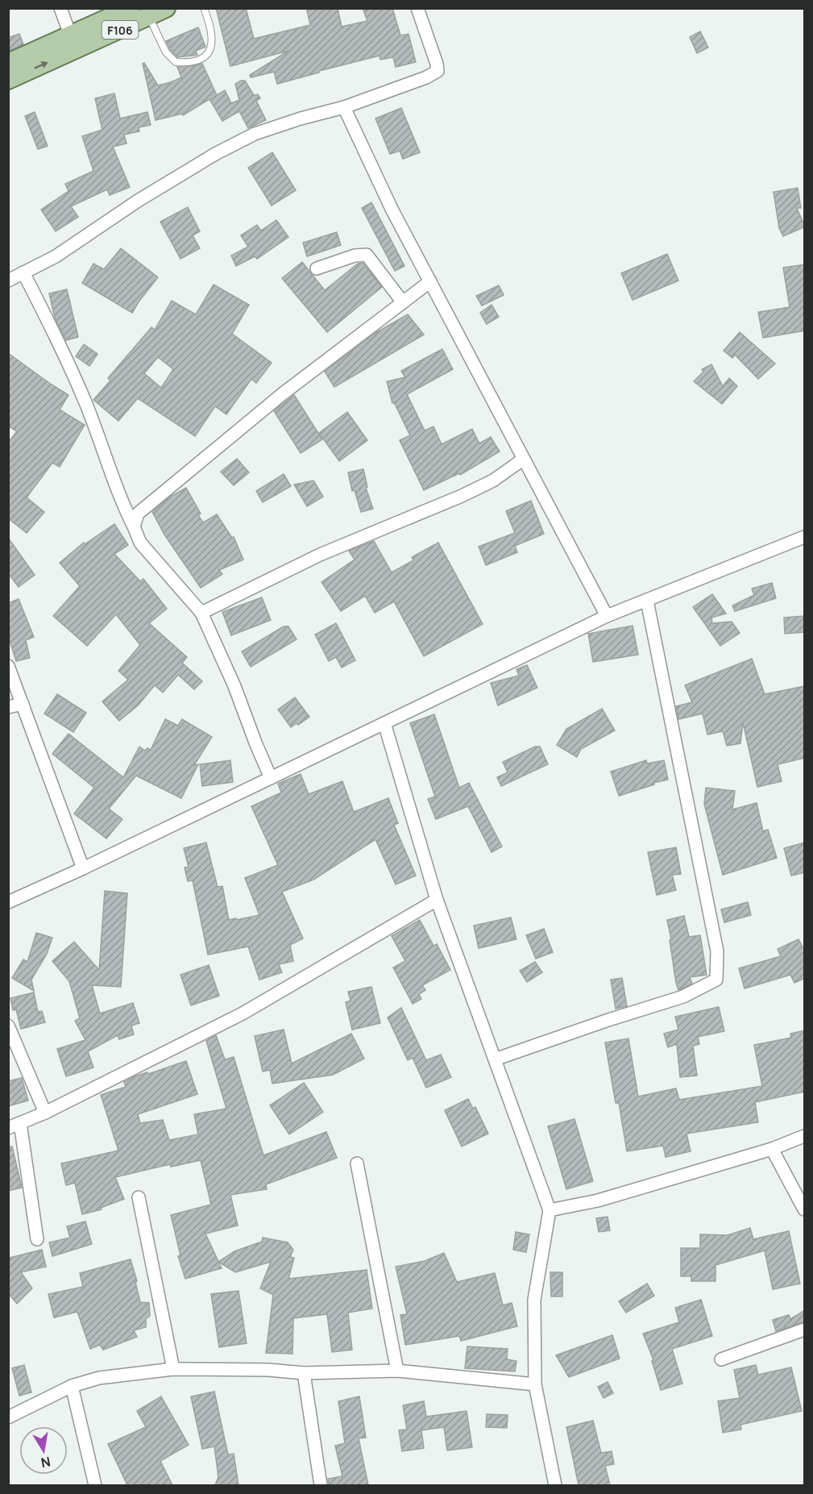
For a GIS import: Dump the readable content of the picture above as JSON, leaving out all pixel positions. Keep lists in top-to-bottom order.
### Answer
{
  "streets": {
    "main road": ["F106"]
  },
  "north": "bottom"
}
